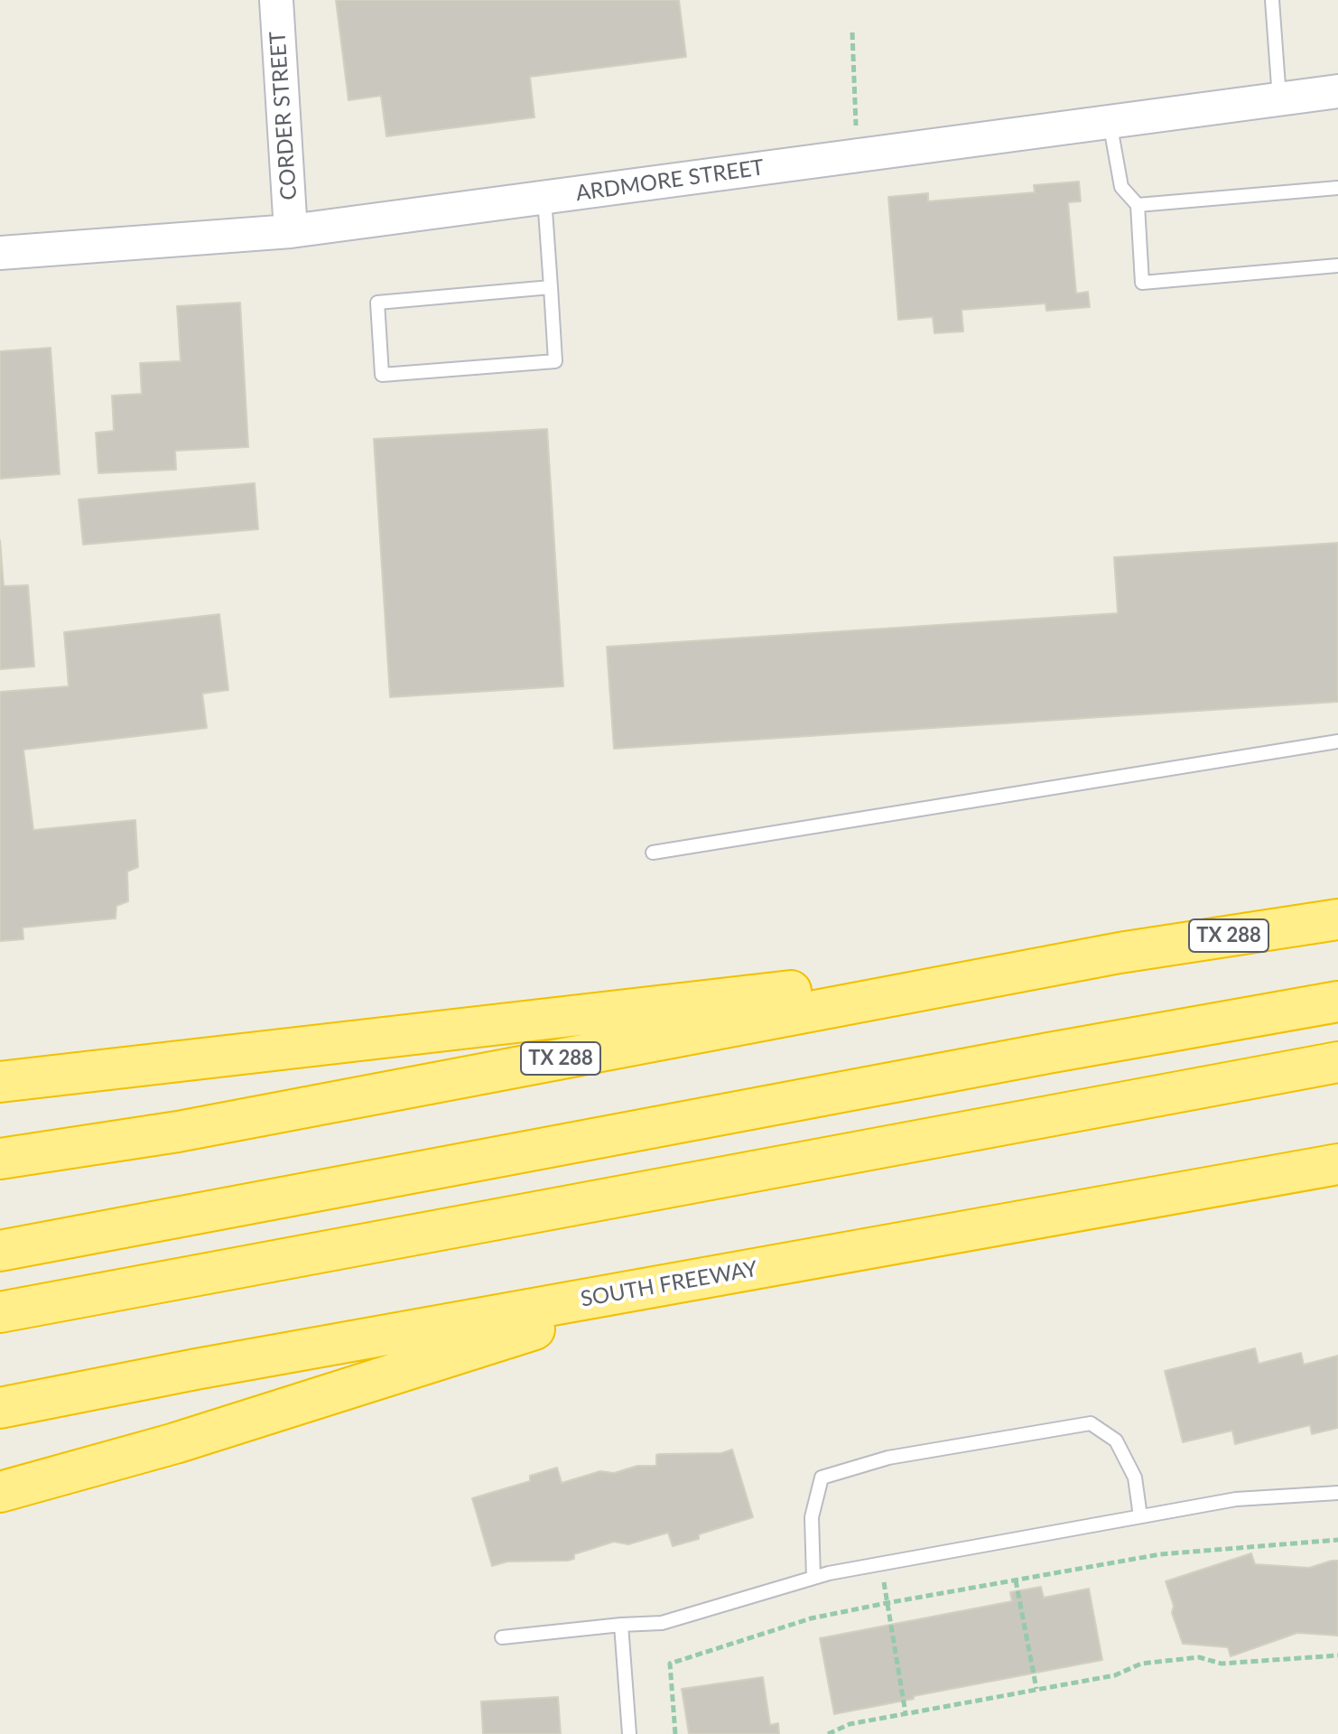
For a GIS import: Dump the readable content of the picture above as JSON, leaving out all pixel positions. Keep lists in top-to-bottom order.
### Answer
{
  "streets": {
    "highway": ["TX 288", "SOUTH FREEWAY"],
    "street": ["CORDER STREET", "ARDMORE STREET"]
  },
  "crossings": [
    ["CORDER STREET", "ARDMORE STREET"]
  ]
}
